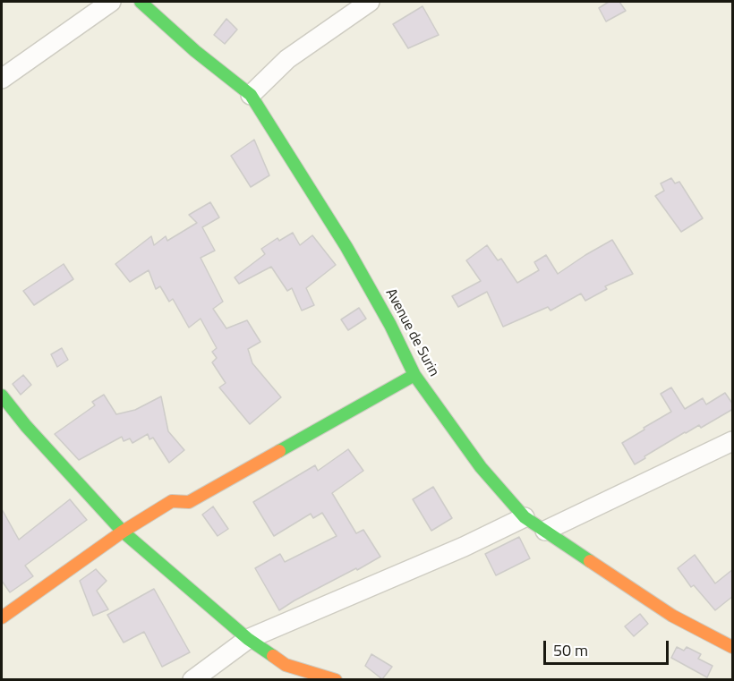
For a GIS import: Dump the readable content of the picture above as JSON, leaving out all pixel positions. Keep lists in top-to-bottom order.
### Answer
{
  "streets": {
    "street": ["Avenue de Surin"]
  },
  "scale_bar": "50 m"
}
